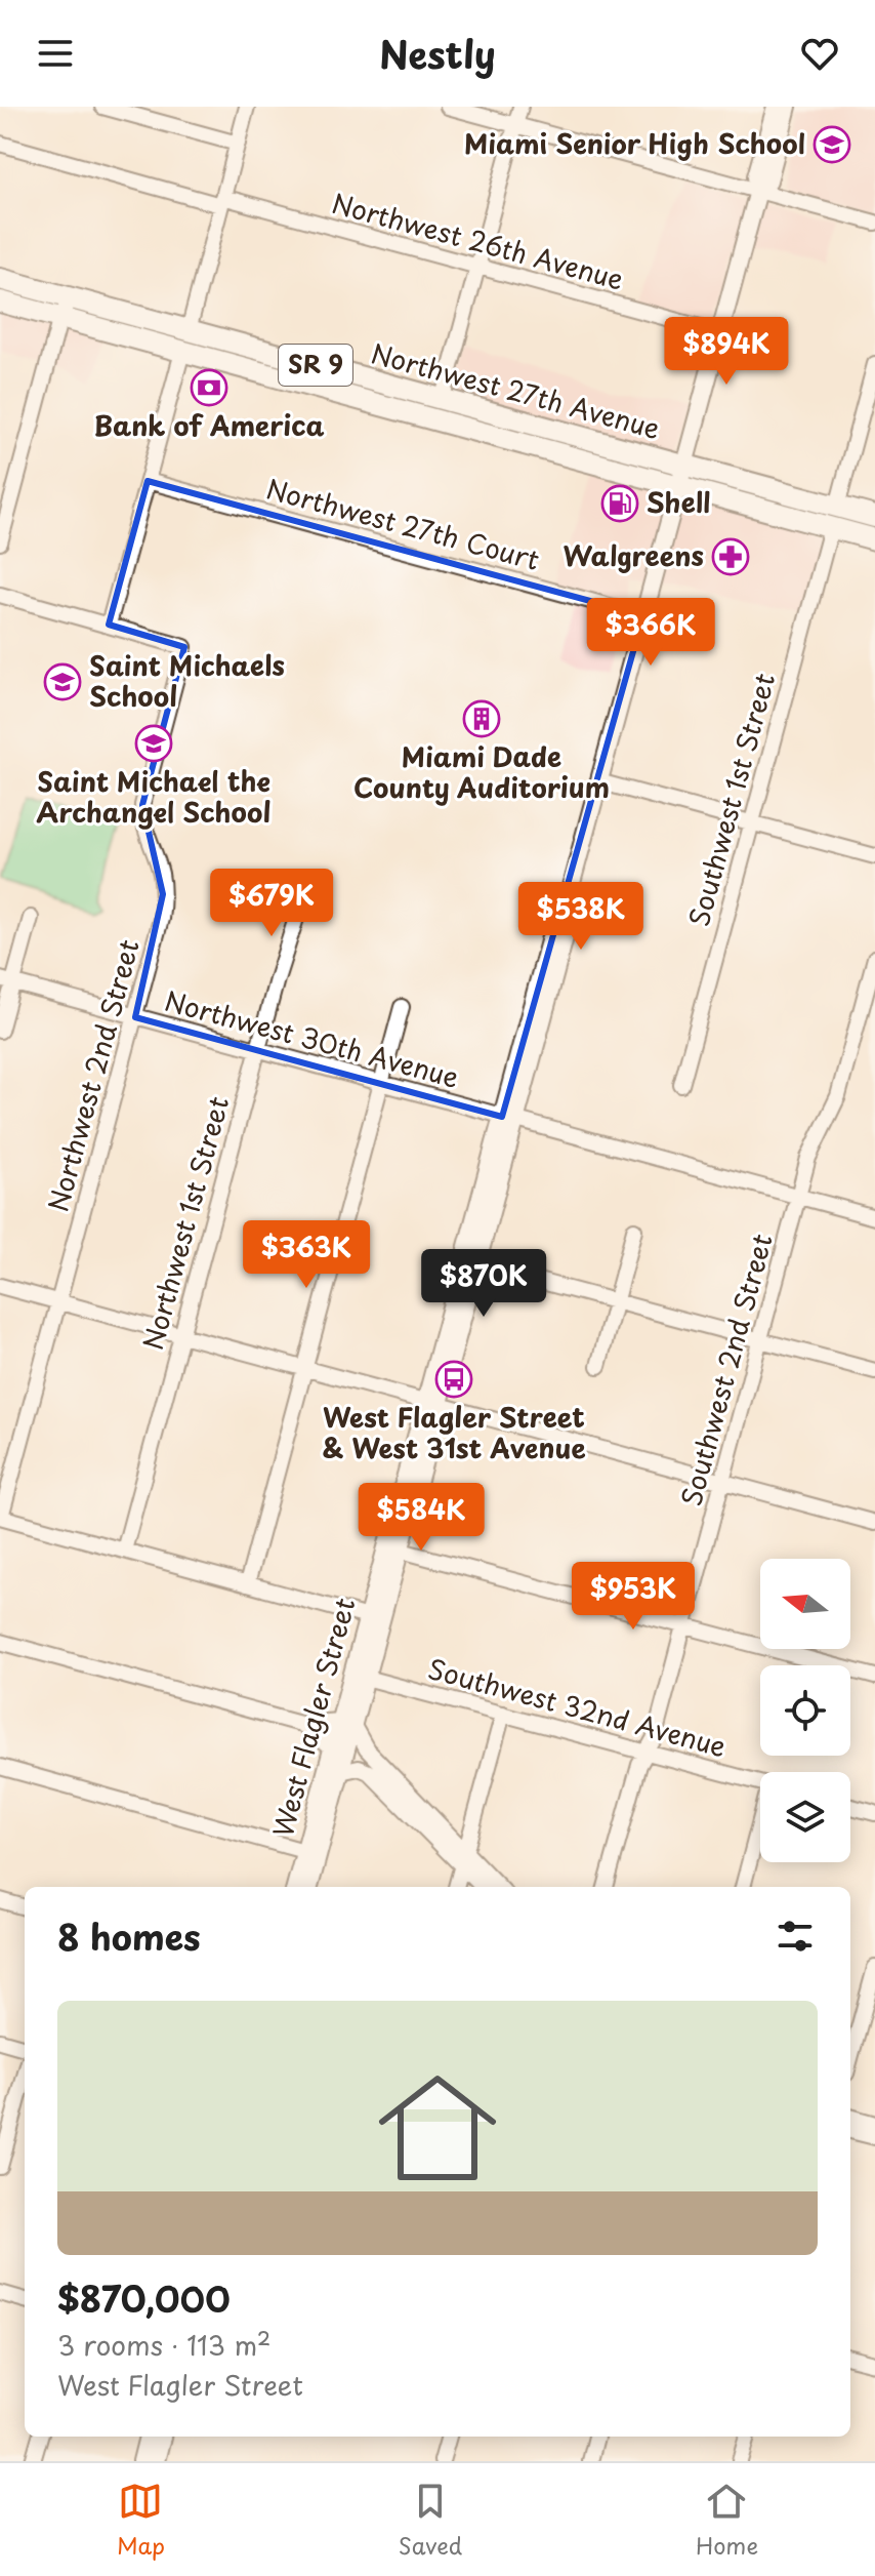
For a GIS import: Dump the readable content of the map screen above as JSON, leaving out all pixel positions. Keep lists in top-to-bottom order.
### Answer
{
  "streets": {
    "highway": ["SR 9", "Northwest 27th Avenue"],
    "main road": ["West Flagler Street"],
    "street": [
      "Northwest 26th Avenue",
      "Northwest 27th Court",
      "Southwest 1st Street",
      "Northwest 30th Avenue",
      "Northwest 2nd Street",
      "Northwest 1st Street",
      "Southwest 2nd Street",
      "Southwest 32nd Avenue"
    ]
  },
  "crossings": [
    ["Northwest 26th Avenue", "West Flagler Street"],
    ["SR 9", "Northwest 27th Avenue"],
    ["SR 9", "Southwest 1st Street"],
    ["SR 9", "West Flagler Street"],
    ["Northwest 27th Avenue", "West Flagler Street"],
    ["Northwest 27th Court", "West Flagler Street"],
    ["Northwest 30th Avenue", "Northwest 2nd Street"],
    ["Northwest 30th Avenue", "Northwest 1st Street"],
    ["Northwest 30th Avenue", "Southwest 2nd Street"],
    ["Northwest 30th Avenue", "West Flagler Street"],
    ["Southwest 2nd Street", "Southwest 32nd Avenue"],
    ["Southwest 32nd Avenue", "West Flagler Street"]
  ],
  "places": {
    "school or university": ["Miami Senior High School", "Saint Michaels School", "Saint Michael the Archangel School"],
    "bank": ["Bank of America"],
    "fuel station": ["Shell"],
    "pharmacy": ["Walgreens"],
    "building": ["Miami Dade County Auditorium"],
    "bus stop": ["West Flagler Street & West 31st Avenue"]
  },
  "north": "left",
  "page": {
    "header": "Nestly",
    "price": [
      "$894K",
      "$366K",
      "$679K",
      "$538K",
      "$363K",
      "$870K",
      "$584K",
      "$953K"
    ],
    "heading": "8 homes",
    "list": [
      {
        "name": "$870,000",
        "note": "3 rooms · 113 m² · West Flagler Street"
      }
    ],
    "tabs": ["Map", "Saved", "Home"]
  }
}
